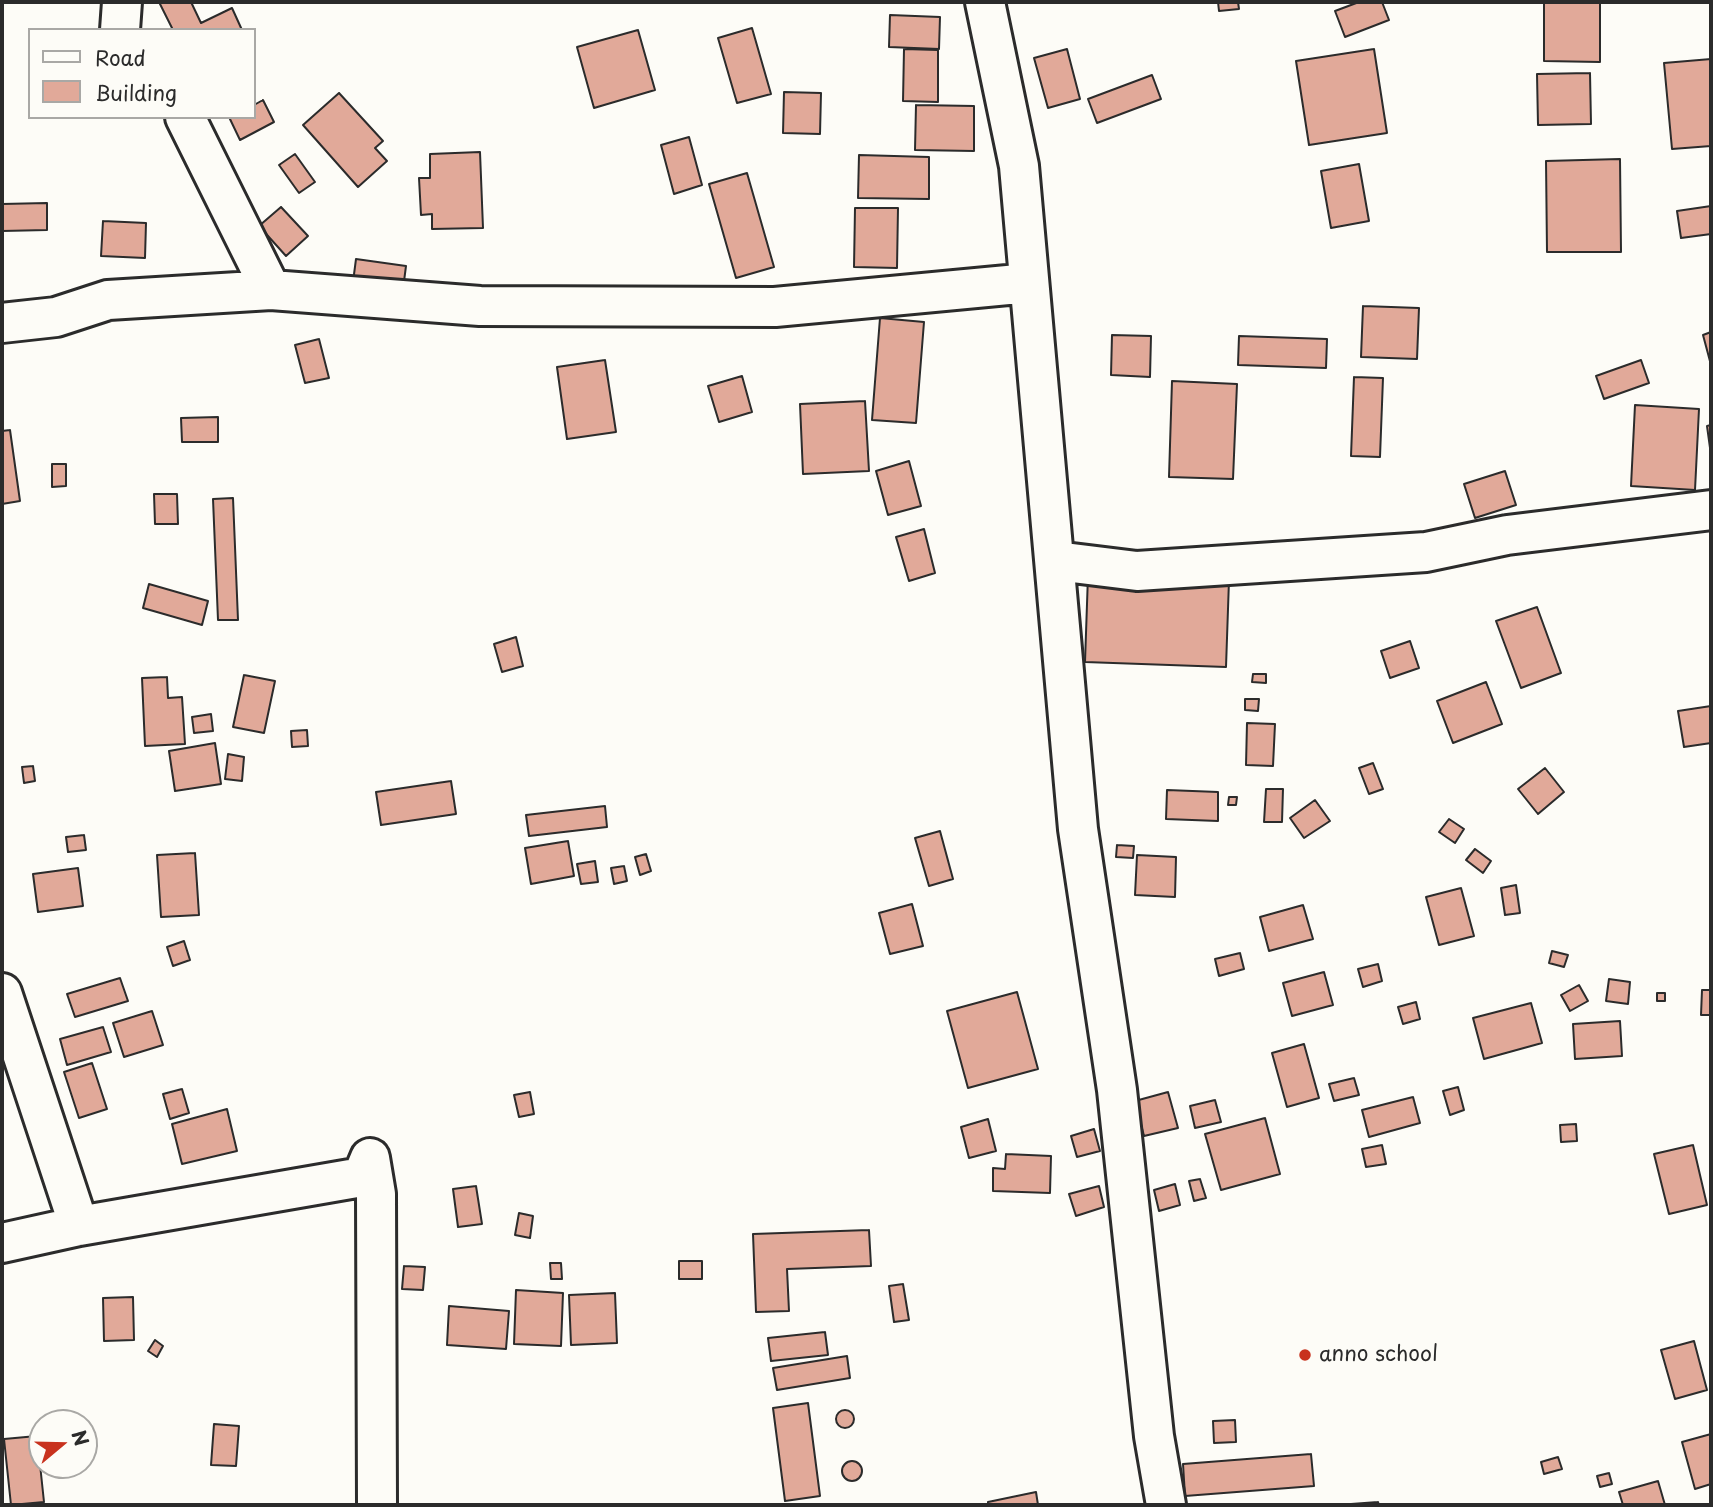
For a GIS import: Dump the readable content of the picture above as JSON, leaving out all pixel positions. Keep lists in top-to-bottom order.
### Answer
{
  "places": ["anno school"],
  "legend": ["Road", "Building"],
  "north": "right"
}
